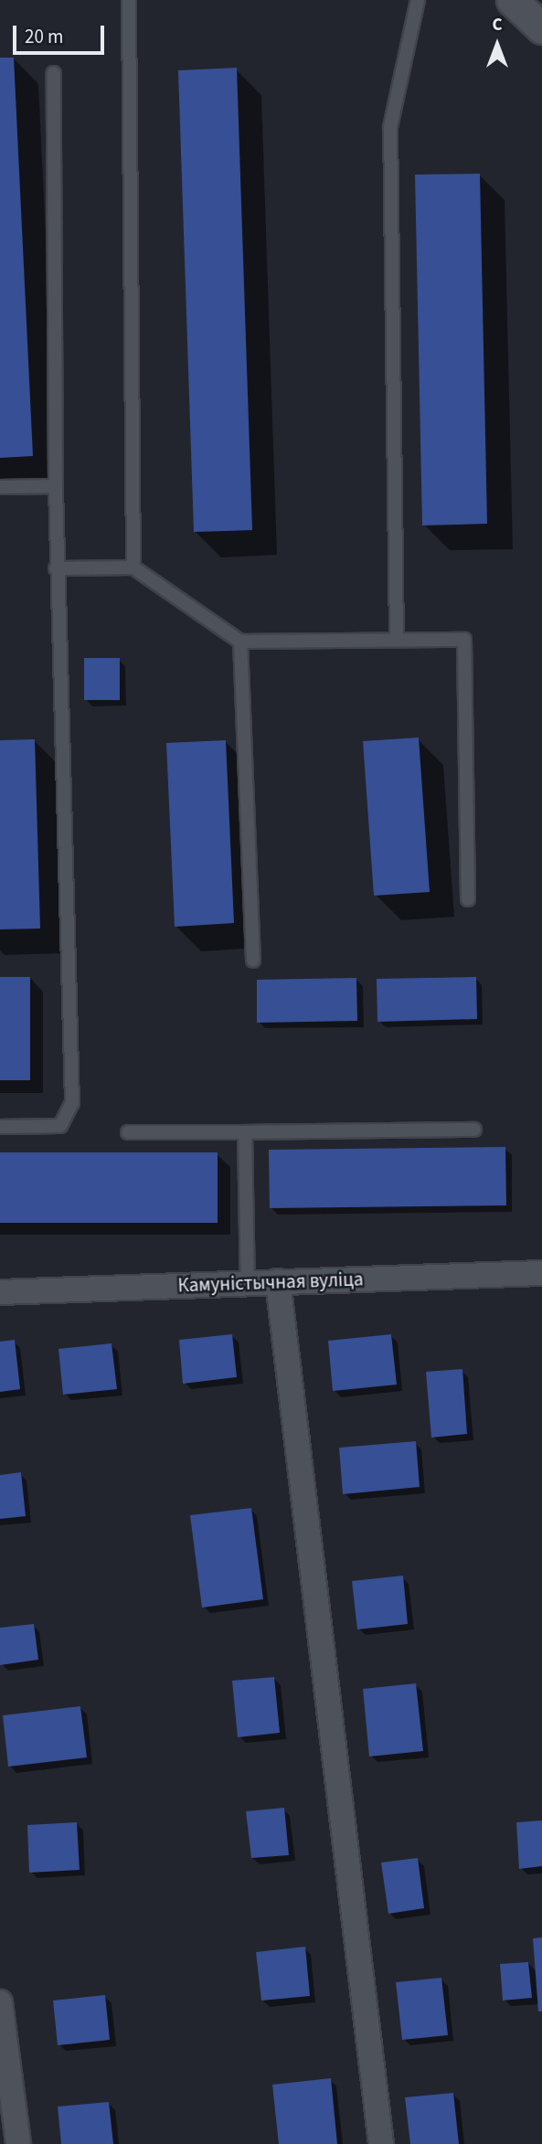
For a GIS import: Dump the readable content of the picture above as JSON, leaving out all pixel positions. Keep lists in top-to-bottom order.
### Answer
{
  "streets": {
    "street": ["Камуністычная вуліца"]
  },
  "scale_bar": "20 m",
  "north": "top"
}
